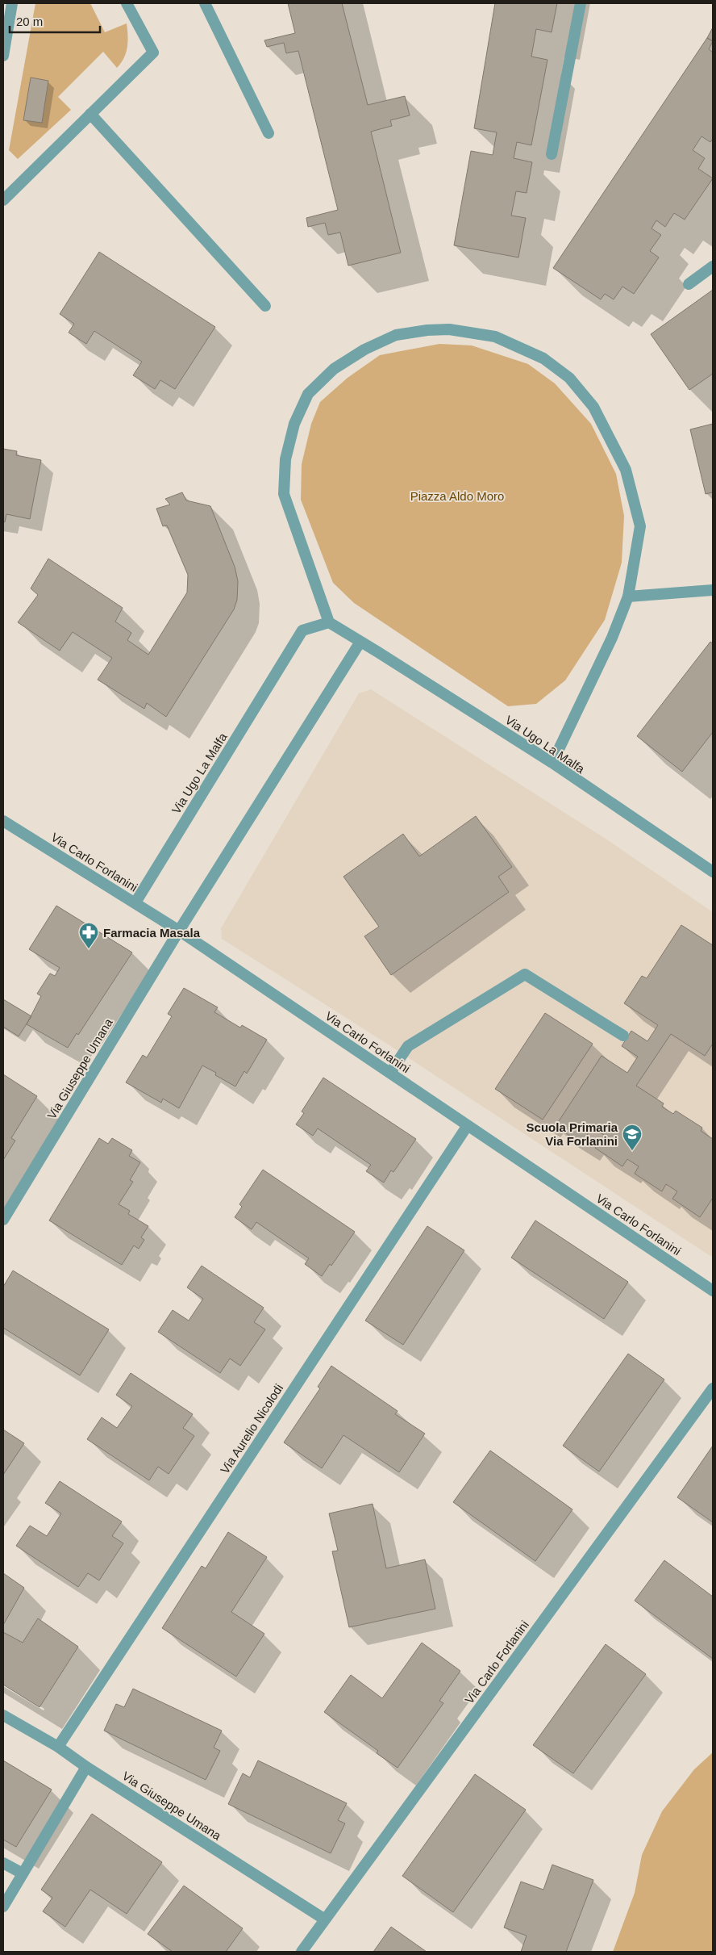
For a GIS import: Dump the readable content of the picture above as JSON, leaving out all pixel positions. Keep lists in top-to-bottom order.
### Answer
{
  "streets": {
    "street": [
      "Via Ugo La Malfa",
      "Via Carlo Forlanini",
      "Via Giuseppe Umana",
      "Via Aurelio Nicolodi"
    ]
  },
  "crossings": [
    ["Via Ugo La Malfa", "Via Carlo Forlanini"],
    ["Via Carlo Forlanini", "Via Giuseppe Umana"],
    ["Via Carlo Forlanini", "Via Aurelio Nicolodi"],
    ["Via Giuseppe Umana", "Via Aurelio Nicolodi"]
  ],
  "parks": ["Piazza Aldo Moro"],
  "places": {
    "pharmacy": ["Farmacia Masala"],
    "school or university": ["Scuola Primaria Via Forlanini"]
  },
  "scale_bar": "20 m"
}
